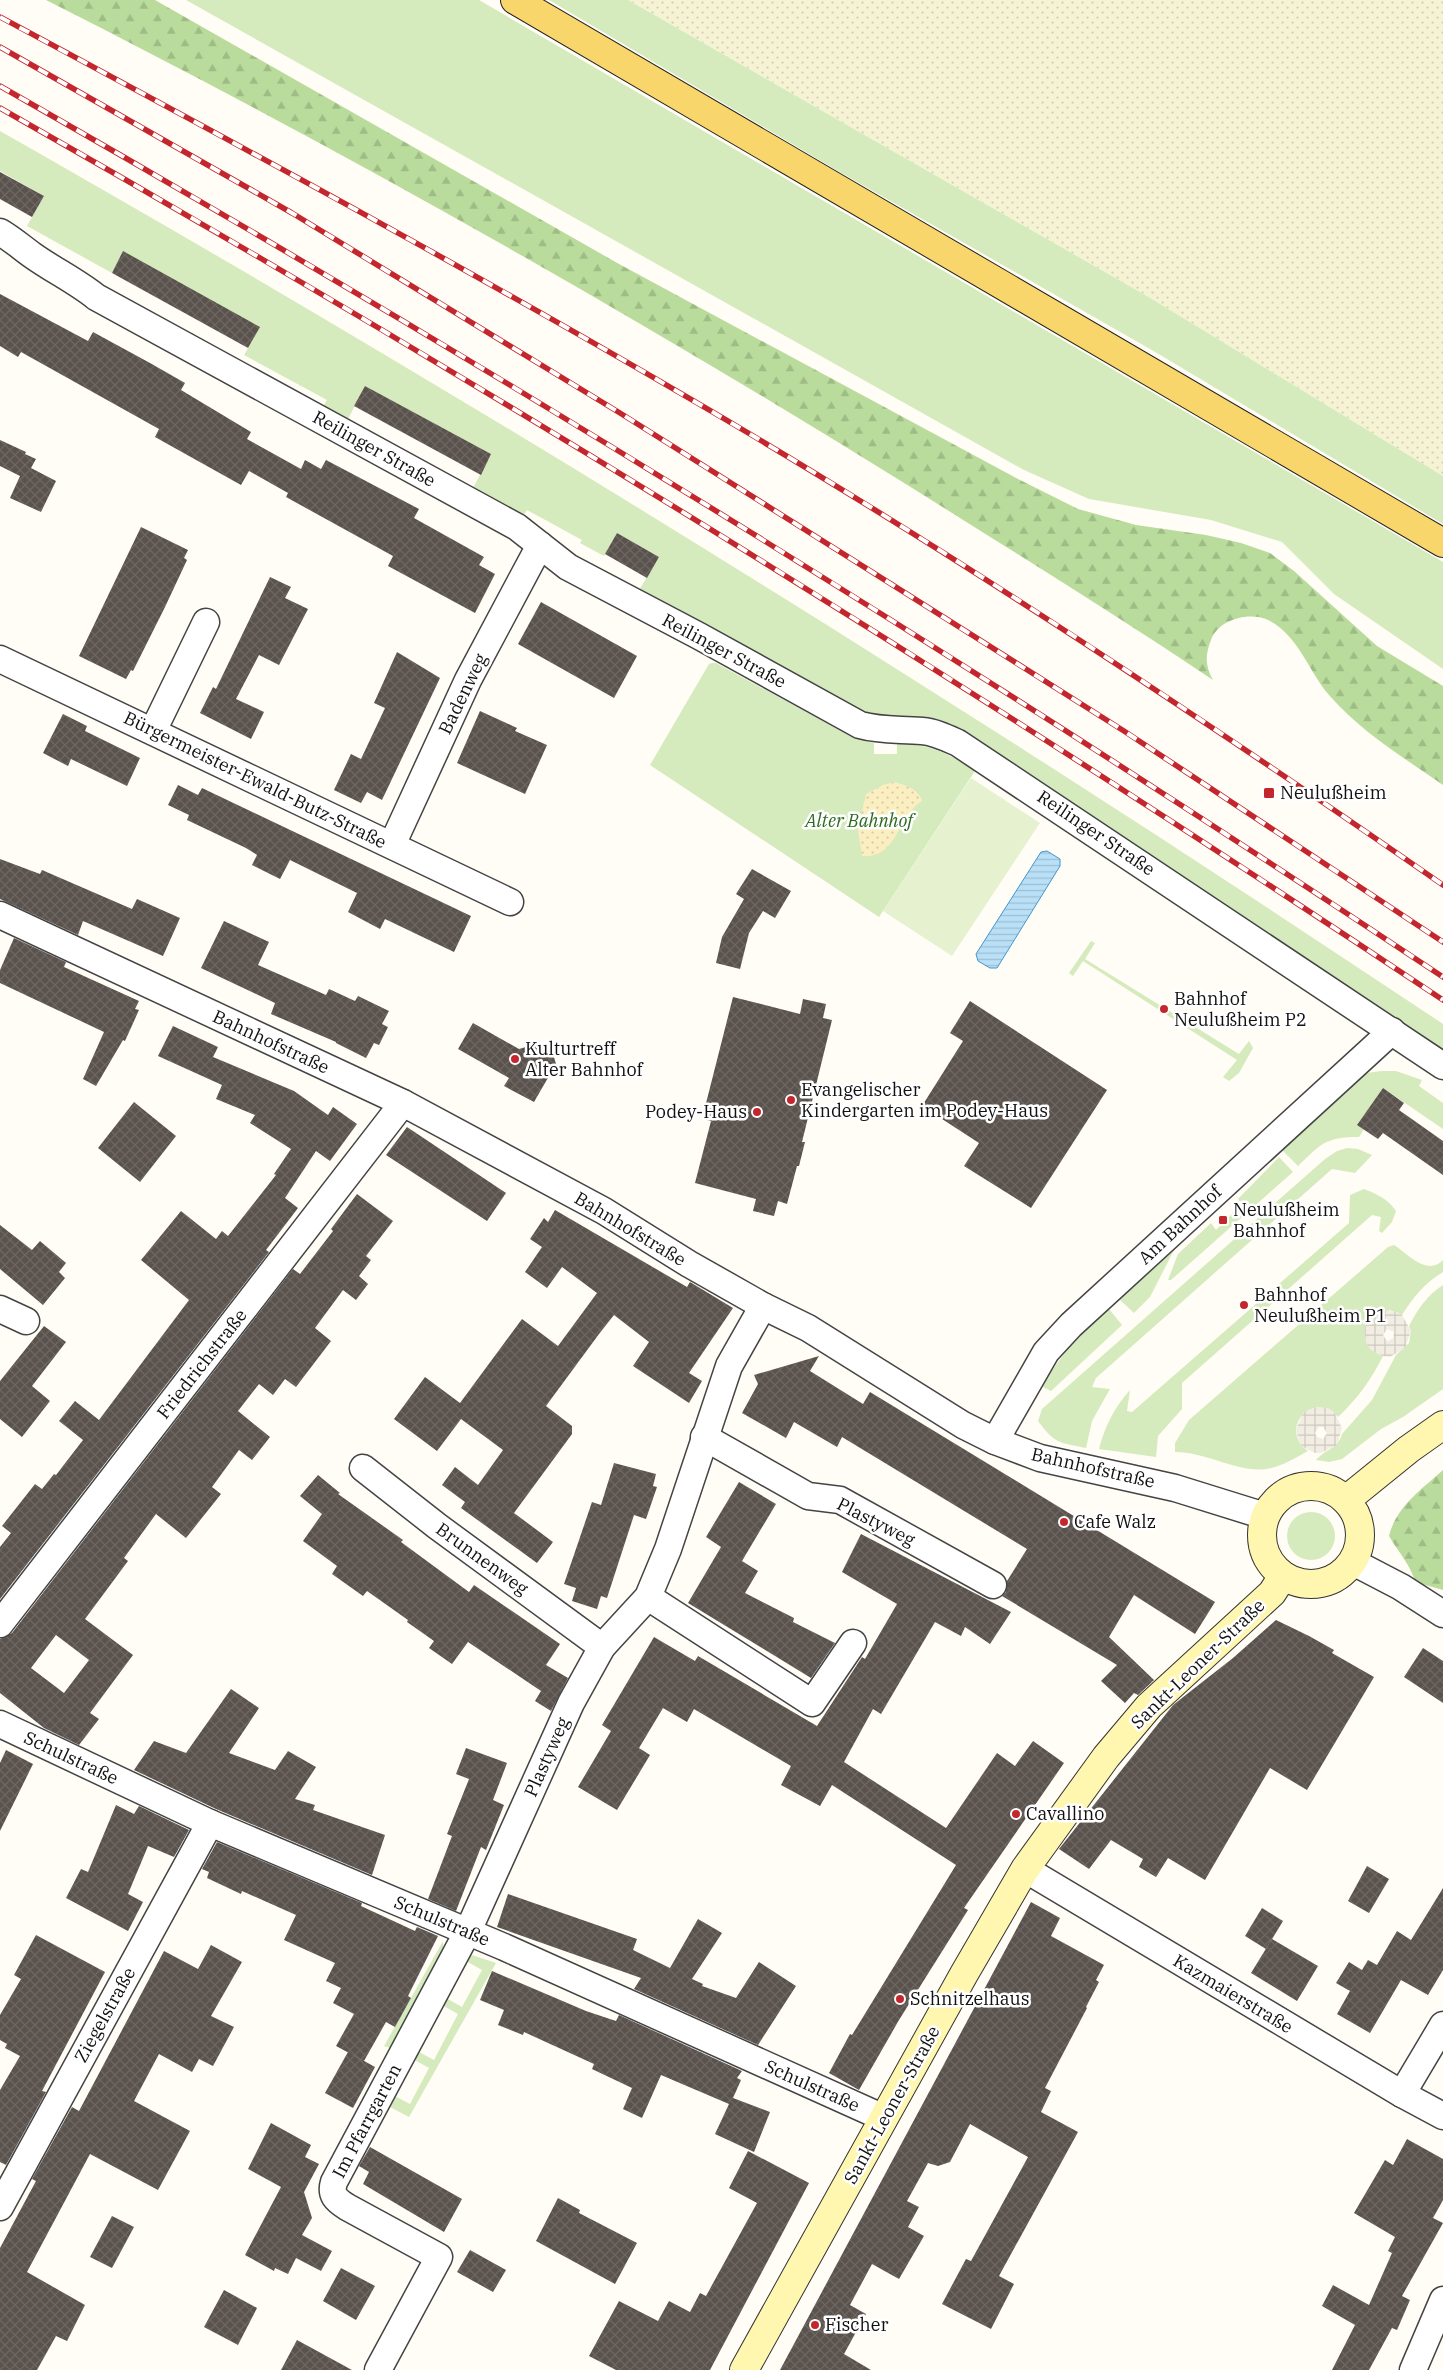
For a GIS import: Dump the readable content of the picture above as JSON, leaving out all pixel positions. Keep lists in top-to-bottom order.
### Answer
{
  "streets": {
    "street": [
      "Reilinger Straße",
      "Badenweg",
      "Bürgermeister-Ewald-Butz-Straße",
      "Bahnhofstraße",
      "Am Bahnhof",
      "Friedrichstraße",
      "Plastyweg",
      "Brunnenweg",
      "Sankt-Leoner-Straße",
      "Schulstraße",
      "Kazmaierstraße",
      "Ziegelstraße",
      "Im Pfarrgarten"
    ]
  },
  "crossings": [
    ["Reilinger Straße", "Badenweg"],
    ["Reilinger Straße", "Am Bahnhof"],
    ["Badenweg", "Bürgermeister-Ewald-Butz-Straße"],
    ["Bahnhofstraße", "Am Bahnhof"],
    ["Bahnhofstraße", "Friedrichstraße"],
    ["Bahnhofstraße", "Plastyweg"],
    ["Bahnhofstraße", "Sankt-Leoner-Straße"],
    ["Plastyweg", "Brunnenweg"],
    ["Plastyweg", "Schulstraße"],
    ["Plastyweg", "Im Pfarrgarten"],
    ["Sankt-Leoner-Straße", "Schulstraße"],
    ["Sankt-Leoner-Straße", "Kazmaierstraße"],
    ["Schulstraße", "Ziegelstraße"],
    ["Schulstraße", "Im Pfarrgarten"]
  ],
  "parks": ["Alter Bahnhof"],
  "places": {
    "transit": ["Neulußheim", "Neulußheim Bahnhof"],
    "other": [
      "Bahnhof Neulußheim P2",
      "Kulturtreff Alter Bahnhof",
      "Evangelischer Kindergarten im Podey-Haus",
      "Podey-Haus",
      "Bahnhof Neulußheim P1",
      "Cafe Walz",
      "Cavallino",
      "Schnitzelhaus",
      "Fischer"
    ]
  }
}
